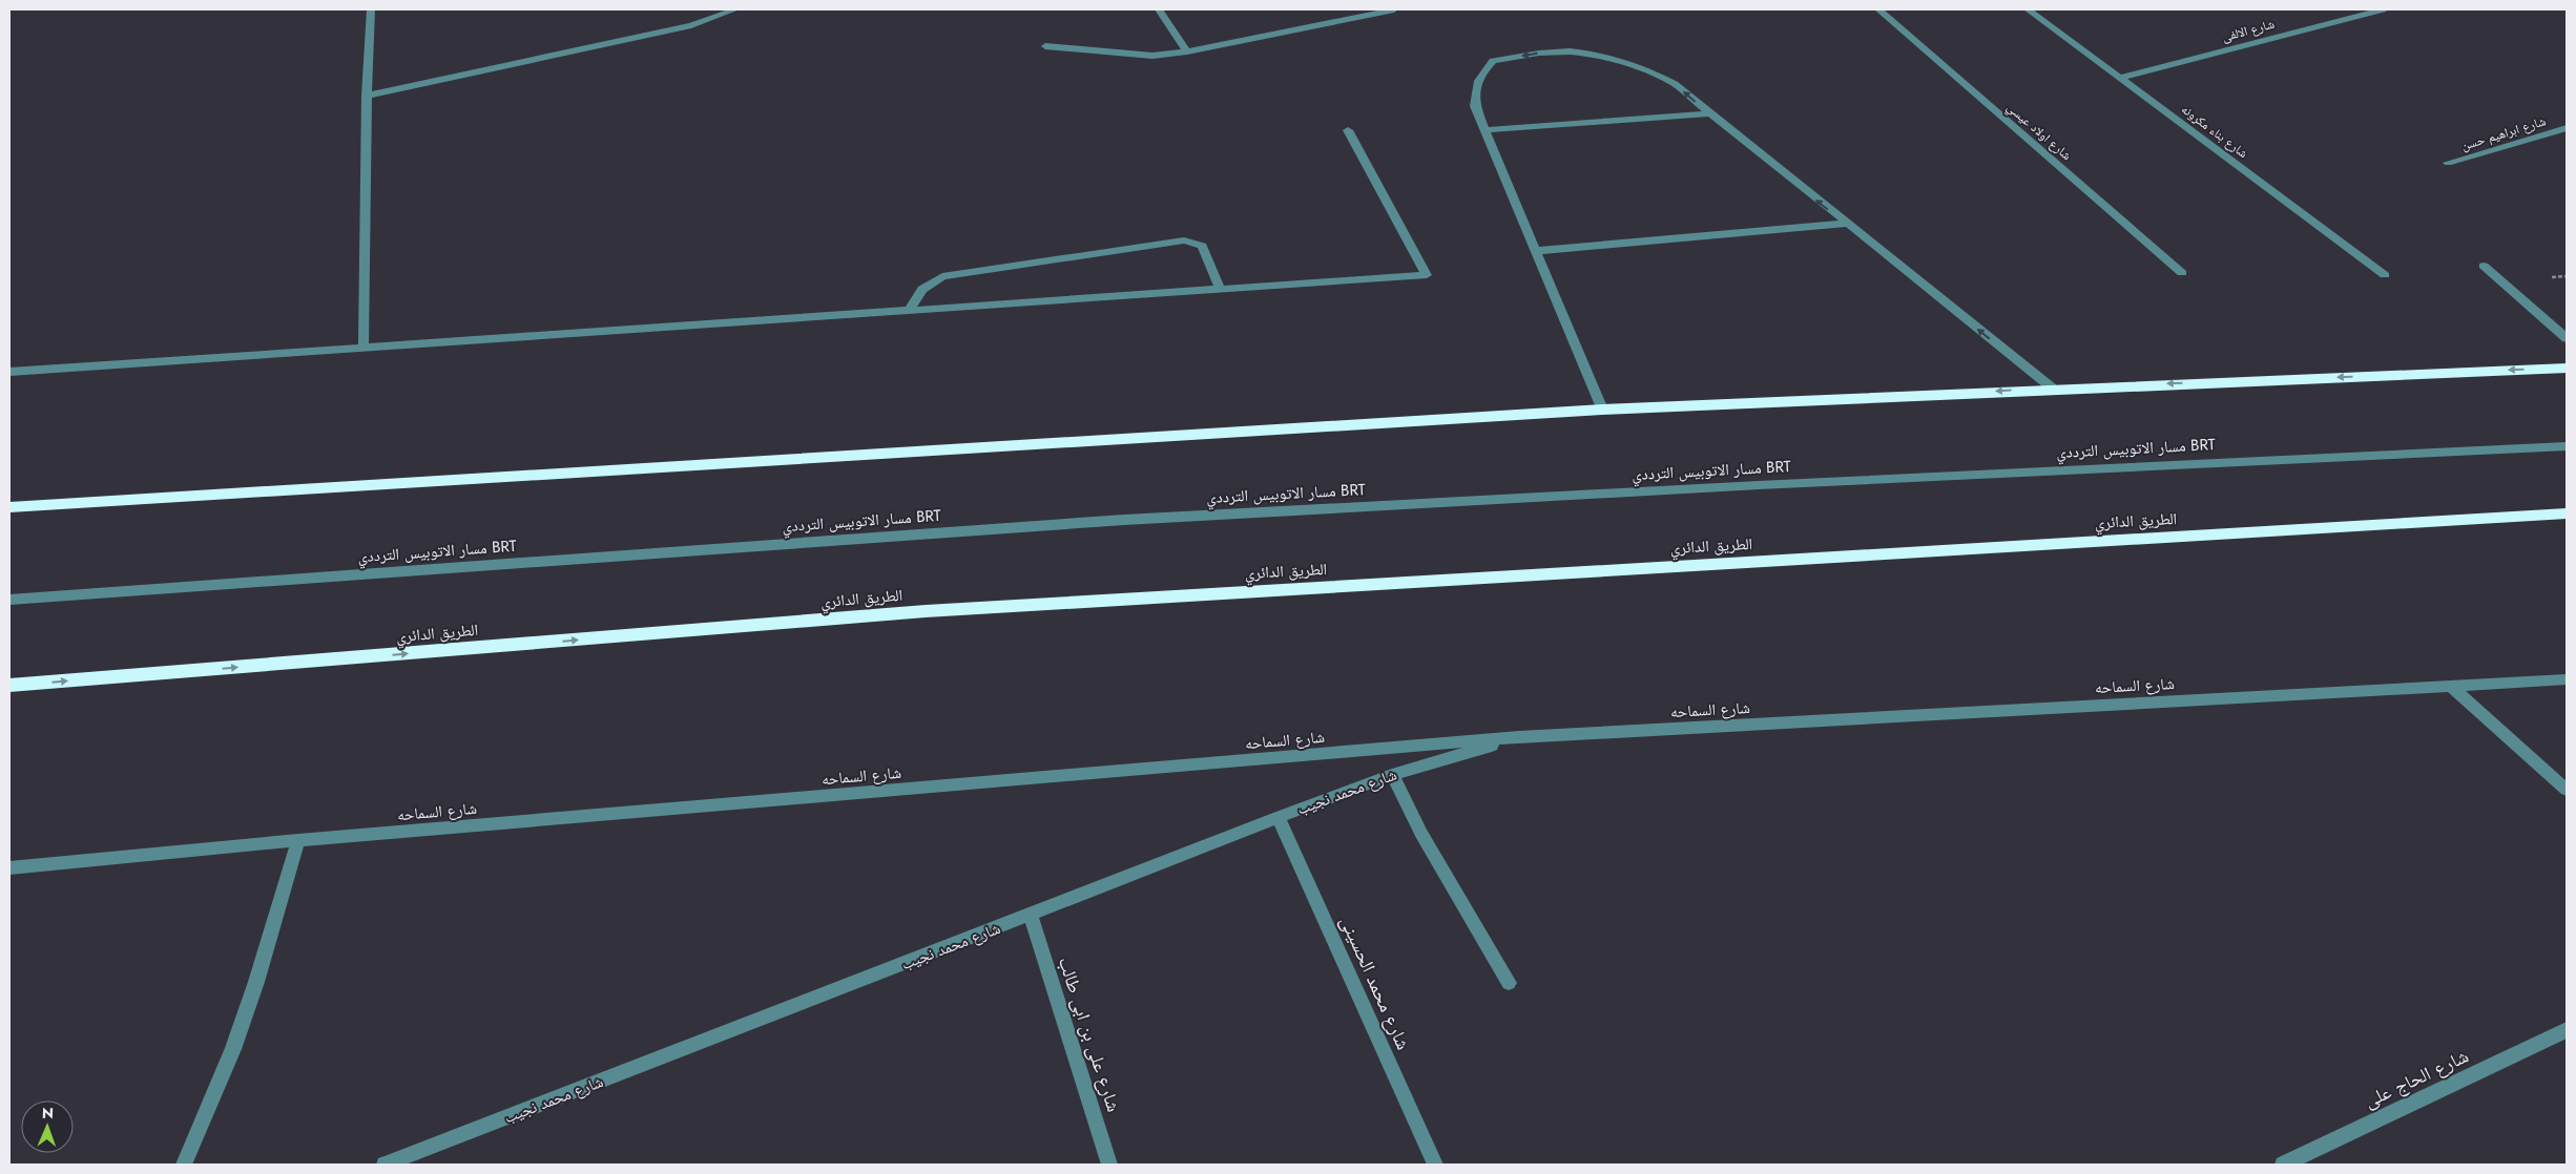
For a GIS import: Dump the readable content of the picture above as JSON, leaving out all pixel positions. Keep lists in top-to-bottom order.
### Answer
{
  "streets": {
    "highway": ["الطريق الدائري"],
    "street": [
      "شارع الالفى",
      "شارع اولاد عيسي",
      "شارع بناء مكرونه",
      "شارع ابراهيم حسن",
      "مسار الاتوبيس الترددي BRT",
      "شارع السماحه",
      "شارع محمد نجيب",
      "شارع محمد الحسينى",
      "شارع على بن ابى طالب",
      "شارع الحاج على"
    ]
  },
  "crossings": [
    ["شارع الالفى", "شارع بناء مكرونه"],
    ["شارع السماحه", "شارع محمد نجيب"],
    ["شارع محمد نجيب", "شارع محمد الحسينى"],
    ["شارع محمد نجيب", "شارع على بن ابى طالب"]
  ],
  "one_way": ["الطريق الدائري"],
  "north": "top"
}
